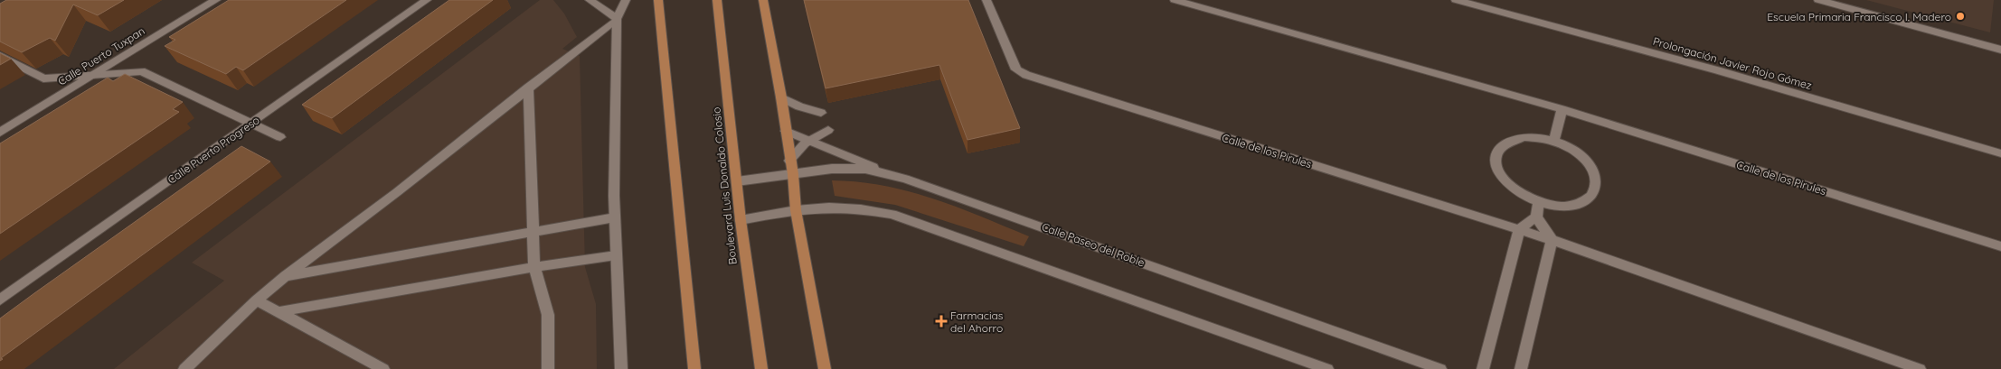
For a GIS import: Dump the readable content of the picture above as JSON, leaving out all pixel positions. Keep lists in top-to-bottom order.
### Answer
{
  "streets": {
    "main road": ["Boulevard Luis Donaldo Colosio"],
    "street": [
      "Calle Puerto Tuxpan",
      "Prolongación Javier Rojo Gómez",
      "Calle Puerto Progreso",
      "Calle de los Pirules",
      "Calle Paseo del Roble"
    ]
  },
  "crossings": [
    ["Boulevard Luis Donaldo Colosio", "Calle Paseo del Roble"]
  ],
  "places": {
    "other": ["Escuela Primaria Francisco I. Madero"],
    "health": ["Farmacias del Ahorro"]
  }
}
